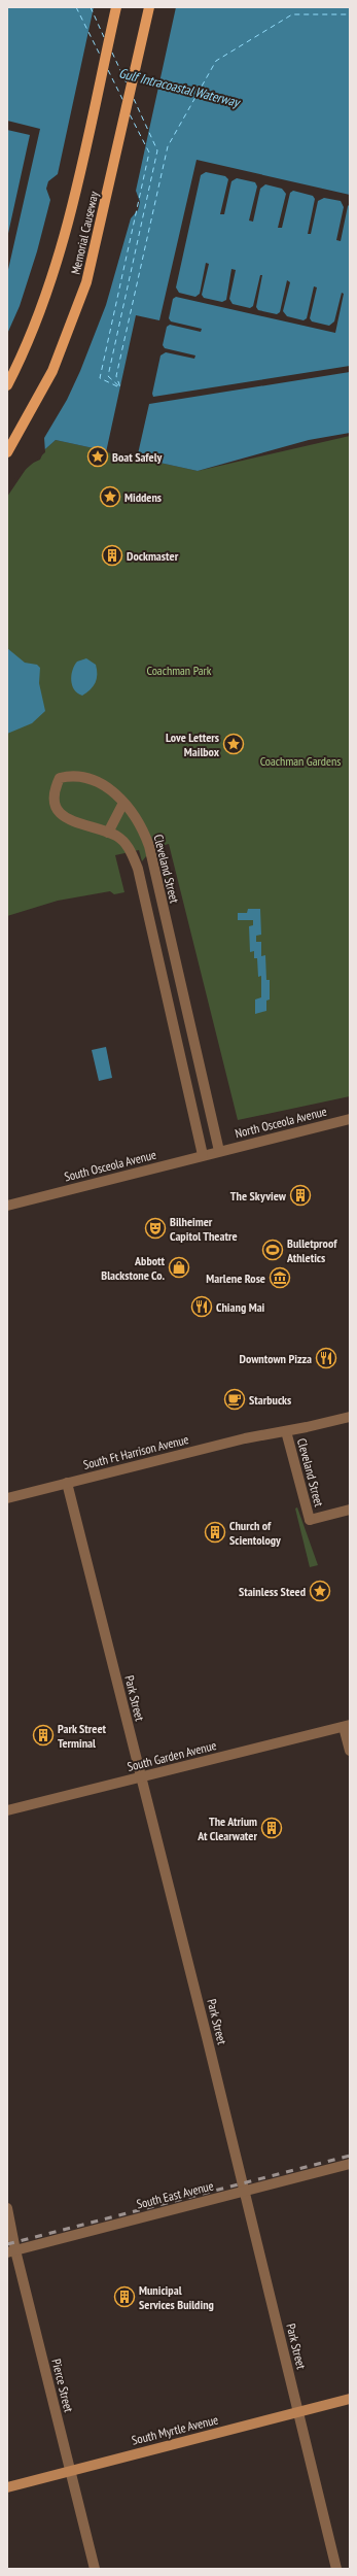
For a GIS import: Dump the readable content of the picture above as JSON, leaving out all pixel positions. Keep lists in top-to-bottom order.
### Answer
{
  "streets": {
    "main road": ["Memorial Causeway", "South Myrtle Avenue"],
    "street": [
      "Cleveland Street",
      "North Osceola Avenue",
      "South Osceola Avenue",
      "South Ft Harrison Avenue",
      "Park Street",
      "South Garden Avenue",
      "South East Avenue",
      "Pierce Street"
    ]
  },
  "crossings": [
    ["Cleveland Street", "North Osceola Avenue"],
    ["Cleveland Street", "South Osceola Avenue"],
    ["Cleveland Street", "South Ft Harrison Avenue"],
    ["North Osceola Avenue", "South Osceola Avenue"],
    ["South Ft Harrison Avenue", "Park Street"],
    ["Park Street", "South Garden Avenue"],
    ["Park Street", "South East Avenue"],
    ["Park Street", "South Myrtle Avenue"],
    ["South East Avenue", "Pierce Street"],
    ["Pierce Street", "South Myrtle Avenue"]
  ],
  "water": ["Gulf Intracoastal Waterway"],
  "parks": ["Coachman Park", "Coachman Gardens"],
  "places": {
    "place": [
      "Boat Safely",
      "Middens",
      "Love Letters Mailbox",
      "Stainless Steed"
    ],
    "building": [
      "Dockmaster",
      "The Skyview",
      "Church of Scientology",
      "Park Street Terminal",
      "The Atrium At Clearwater",
      "Municipal Services Building"
    ],
    "theatre": ["Bilheimer Capitol Theatre"],
    "sports": ["Bulletproof Athletics"],
    "shop": ["Abbott Blackstone Co."],
    "museum": ["Marlene Rose"],
    "restaurant": ["Chiang Mai", "Downtown Pizza"],
    "cafe": ["Starbucks"]
  }
}
